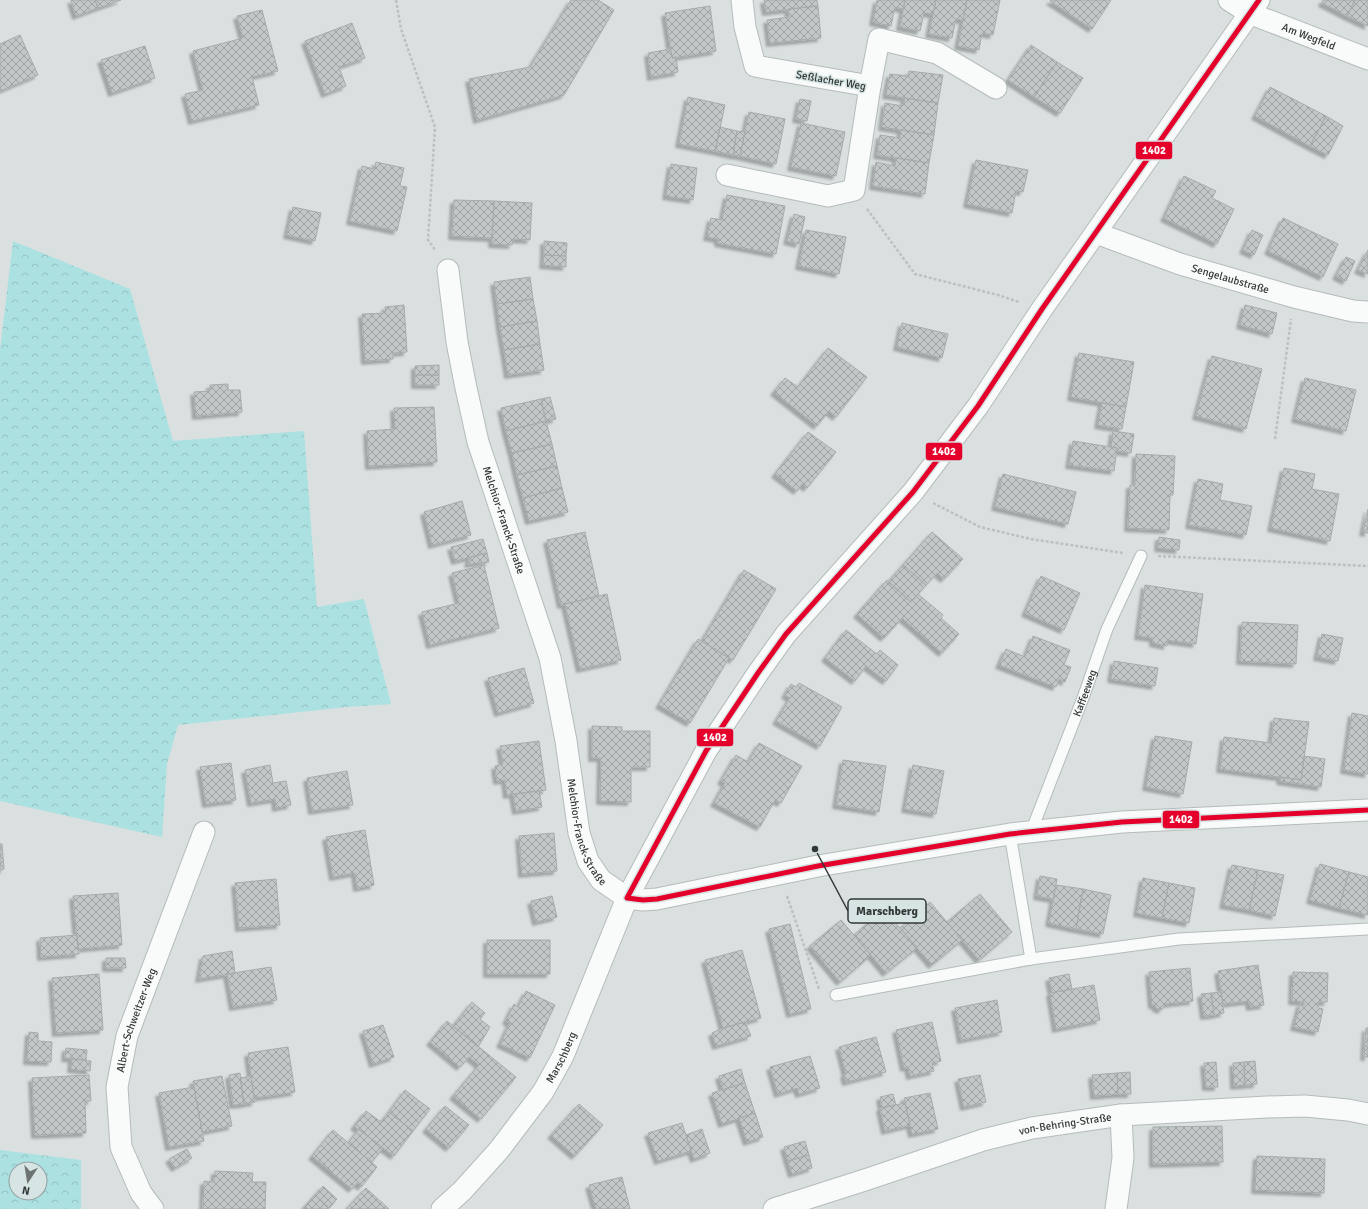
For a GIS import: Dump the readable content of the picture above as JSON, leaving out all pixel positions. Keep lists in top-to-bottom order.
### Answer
{
  "streets": {
    "street": [
      "Am Wegfeld",
      "Seßlacher Weg",
      "Sengelaubstraße",
      "Melchior-Franck-Straße",
      "Albert-Schweitzer-Weg",
      "Marschberg",
      "von-Behring-Straße"
    ],
    "lane": ["Kaffeeweg"]
  },
  "crossings": [
    ["Am Wegfeld", "Marschberg"],
    ["Sengelaubstraße", "Marschberg"],
    ["Melchior-Franck-Straße", "Marschberg"]
  ],
  "places": ["Marschberg"],
  "lines": ["transit line 1402"],
  "north": "bottom"
}
